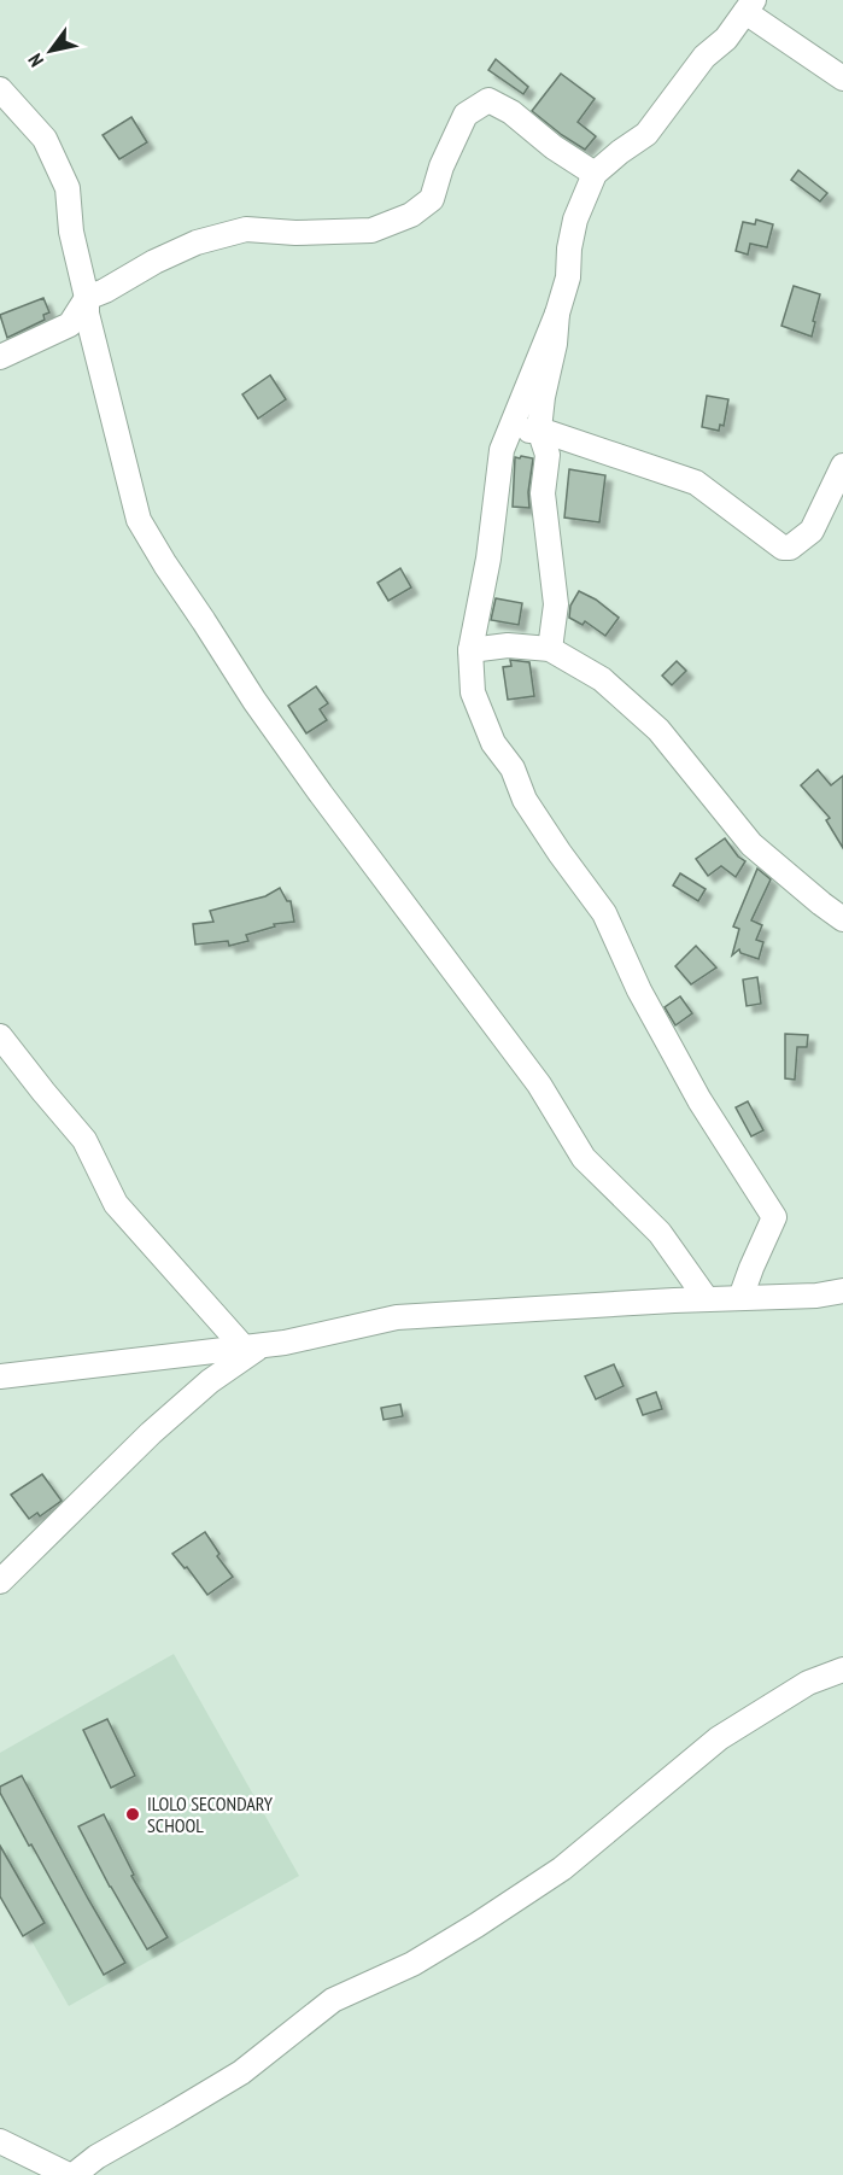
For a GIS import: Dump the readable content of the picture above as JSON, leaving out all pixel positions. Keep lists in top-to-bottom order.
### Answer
{
  "places": ["ILOLO SECONDARY SCHOOL"],
  "north": "bottom left"
}
